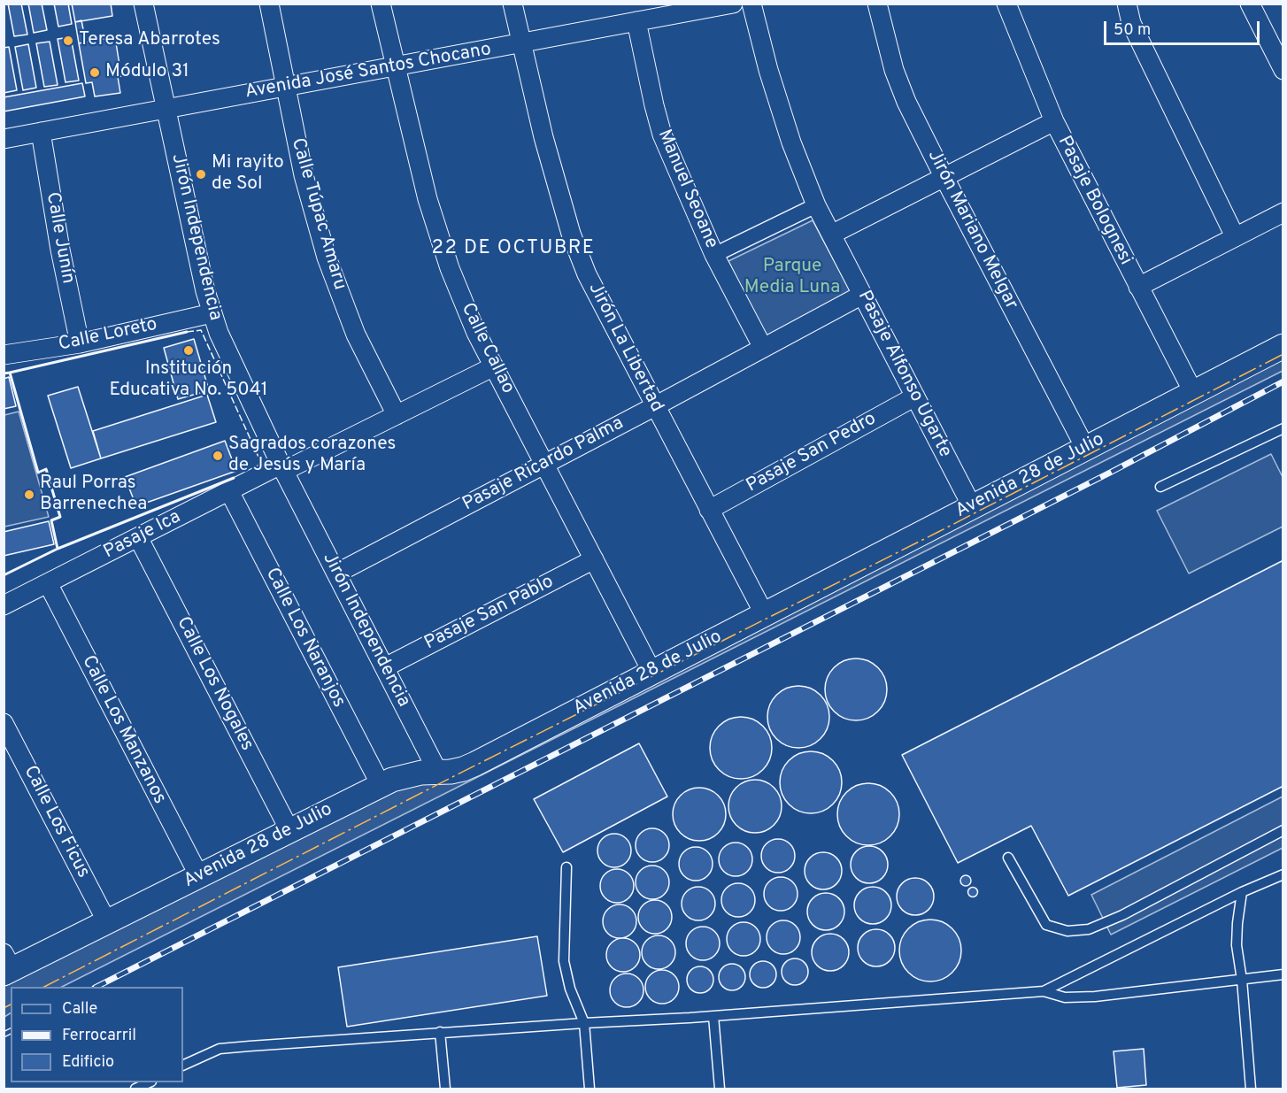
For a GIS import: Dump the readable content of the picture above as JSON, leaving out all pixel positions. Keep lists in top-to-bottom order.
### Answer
{
  "streets": {
    "street": [
      "Avenida José Santos Chocano",
      "Manuel Seoane",
      "Pasaje Bolognesi",
      "Calle Túpac Amaru",
      "Jirón Mariano Melgar",
      "Jirón Independencia",
      "Calle Junín",
      "Calle Loreto",
      "Jirón La Libertad",
      "Calle Callao",
      "Pasaje Alfonso Ugarte",
      "Pasaje San Pedro",
      "Pasaje Ricardo Palma",
      "Avenida 28 de Julio",
      "Pasaje Ica",
      "Pasaje San Pablo",
      "Calle Los Naranjos",
      "Calle Los Nogales",
      "Calle Los Manzanos",
      "Calle Los Ficus"
    ]
  },
  "crossings": [
    ["Avenida José Santos Chocano", "Manuel Seoane"],
    ["Avenida José Santos Chocano", "Calle Túpac Amaru"],
    ["Avenida José Santos Chocano", "Jirón Independencia"],
    ["Avenida José Santos Chocano", "Calle Junín"],
    ["Avenida José Santos Chocano", "Jirón La Libertad"],
    ["Avenida José Santos Chocano", "Calle Callao"],
    ["Manuel Seoane", "Pasaje Ricardo Palma"],
    ["Pasaje Bolognesi", "Avenida 28 de Julio"],
    ["Calle Túpac Amaru", "Pasaje Ica"],
    ["Jirón Mariano Melgar", "Avenida 28 de Julio"],
    ["Jirón Independencia", "Calle Loreto"],
    ["Jirón Independencia", "Pasaje Ricardo Palma"],
    ["Jirón Independencia", "Avenida 28 de Julio"],
    ["Jirón Independencia", "Pasaje Ica"],
    ["Jirón Independencia", "Pasaje San Pablo"],
    ["Calle Junín", "Calle Loreto"],
    ["Jirón La Libertad", "Pasaje San Pedro"],
    ["Jirón La Libertad", "Pasaje Ricardo Palma"],
    ["Jirón La Libertad", "Avenida 28 de Julio"],
    ["Calle Callao", "Pasaje Ricardo Palma"],
    ["Calle Callao", "Avenida 28 de Julio"],
    ["Calle Callao", "Pasaje Ica"],
    ["Calle Callao", "Pasaje San Pablo"],
    ["Pasaje Alfonso Ugarte", "Pasaje San Pedro"],
    ["Pasaje Alfonso Ugarte", "Pasaje Ricardo Palma"],
    ["Pasaje Alfonso Ugarte", "Avenida 28 de Julio"],
    ["Avenida 28 de Julio", "Calle Los Naranjos"],
    ["Avenida 28 de Julio", "Calle Los Nogales"],
    ["Avenida 28 de Julio", "Calle Los Manzanos"],
    ["Avenida 28 de Julio", "Calle Los Ficus"],
    ["Pasaje Ica", "Calle Los Naranjos"],
    ["Pasaje Ica", "Calle Los Nogales"],
    ["Pasaje Ica", "Calle Los Manzanos"]
  ],
  "districts": ["22 DE OCTUBRE"],
  "parks": ["Parque Media Luna"],
  "places": [
    "Teresa Abarrotes",
    "Módulo 31",
    "Mi rayito de Sol",
    "Institución Educativa No. 5041",
    "Sagrados corazones de Jesús y María",
    "Raul Porras Barrenechea"
  ],
  "legend": ["Calle", "Ferrocarril", "Edificio"],
  "scale_bar": "50 m"
}
